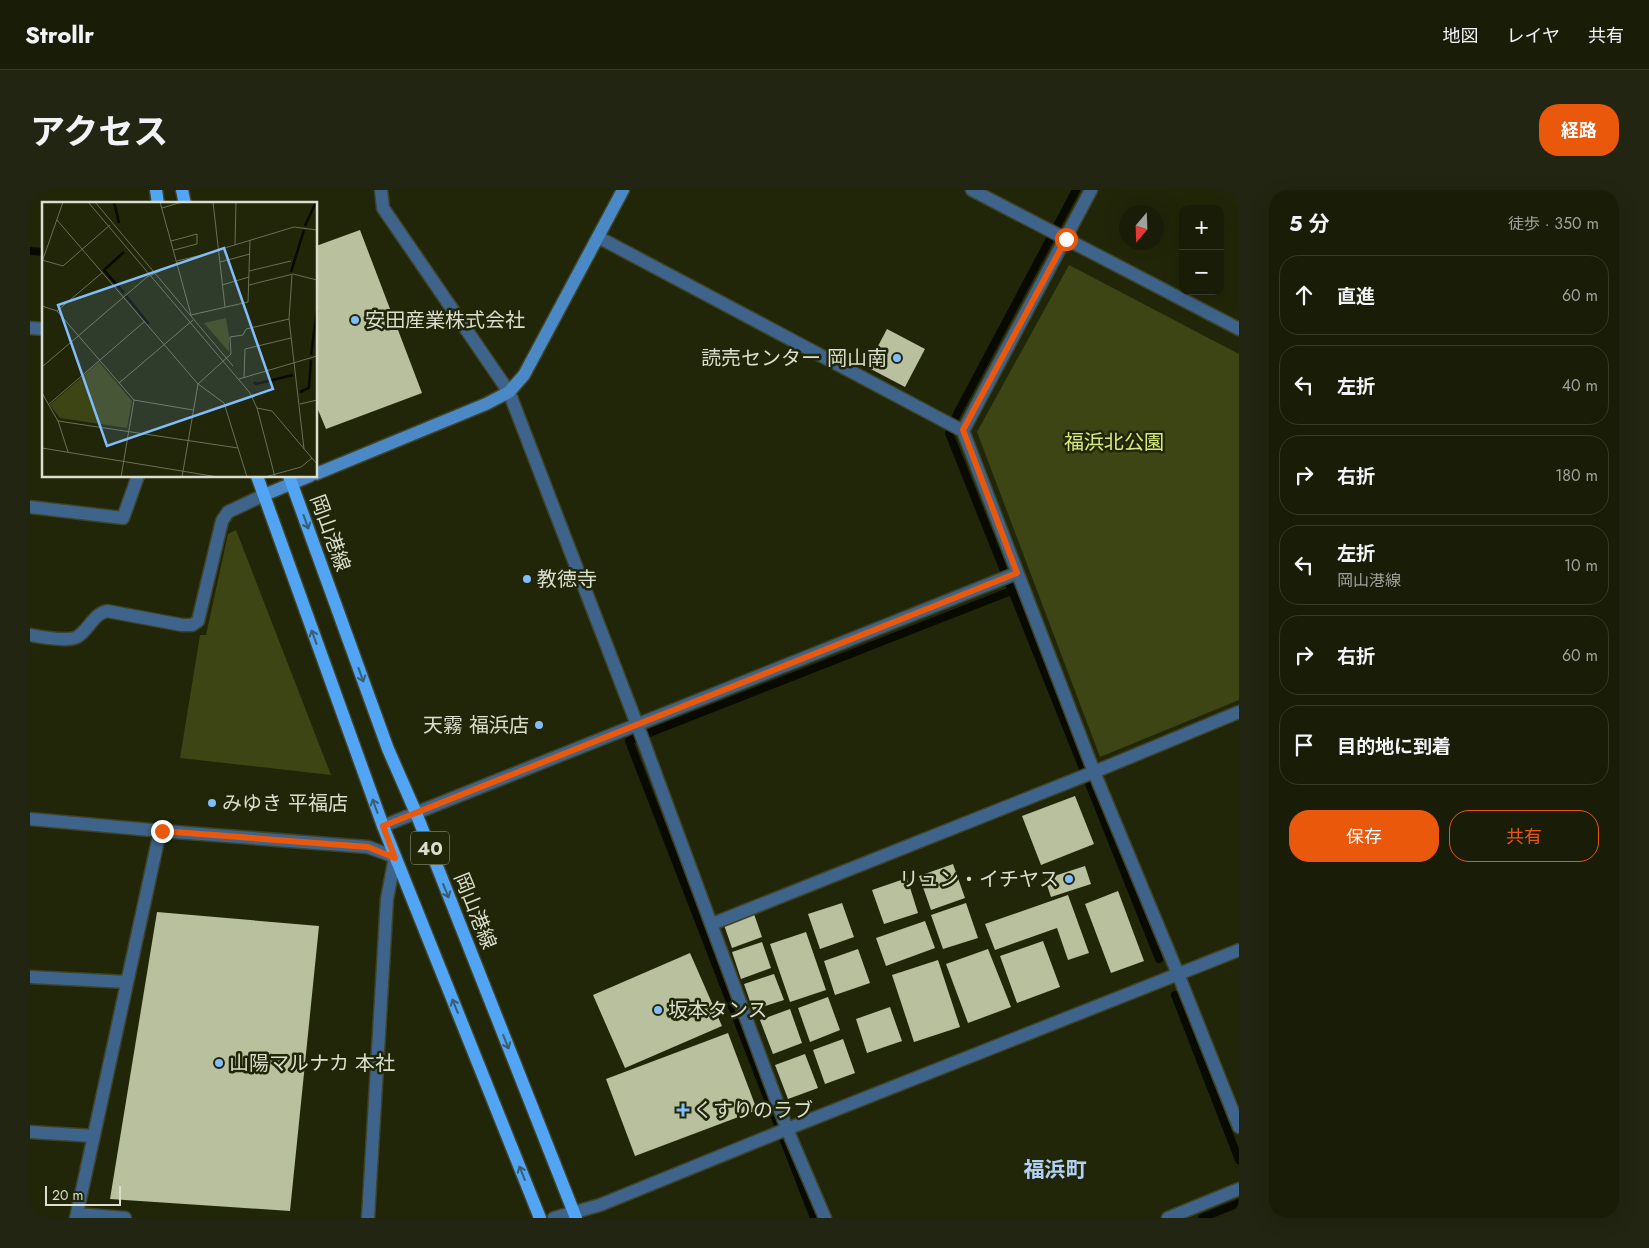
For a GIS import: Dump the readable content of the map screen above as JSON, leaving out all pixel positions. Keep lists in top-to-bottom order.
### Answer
{
  "streets": {
    "main road": ["岡山港線", "40"]
  },
  "districts": ["福浜町"],
  "parks": ["福浜北公園"],
  "places": {
    "other": [
      "安田産業株式会社",
      "読売センター 岡山南",
      "教徳寺",
      "天霧 福浜店",
      "みゆき 平福店",
      "リュン・イチヤス",
      "坂本タンス",
      "山陽マルナカ 本社"
    ],
    "health": ["くすりのラブ"]
  },
  "scale_bar": "20 m",
  "north": "bottom",
  "page": {
    "header": "Strollr",
    "nav": ["地図", "レイヤ", "共有"],
    "title": "アクセス",
    "buttons": [
      "経路",
      ["保存", "共有"]
    ],
    "heading": ["5 分", "徒歩 · 350 m"],
    "map_buttons": ["+", "−"],
    "list": [
      ["直進", "60 m"],
      ["左折", "40 m"],
      ["右折", "180 m"],
      ["左折", "岡山港線", "10 m"],
      ["右折", "60 m"],
      "目的地に到着"
    ],
    "scale": "20 m"
  }
}
